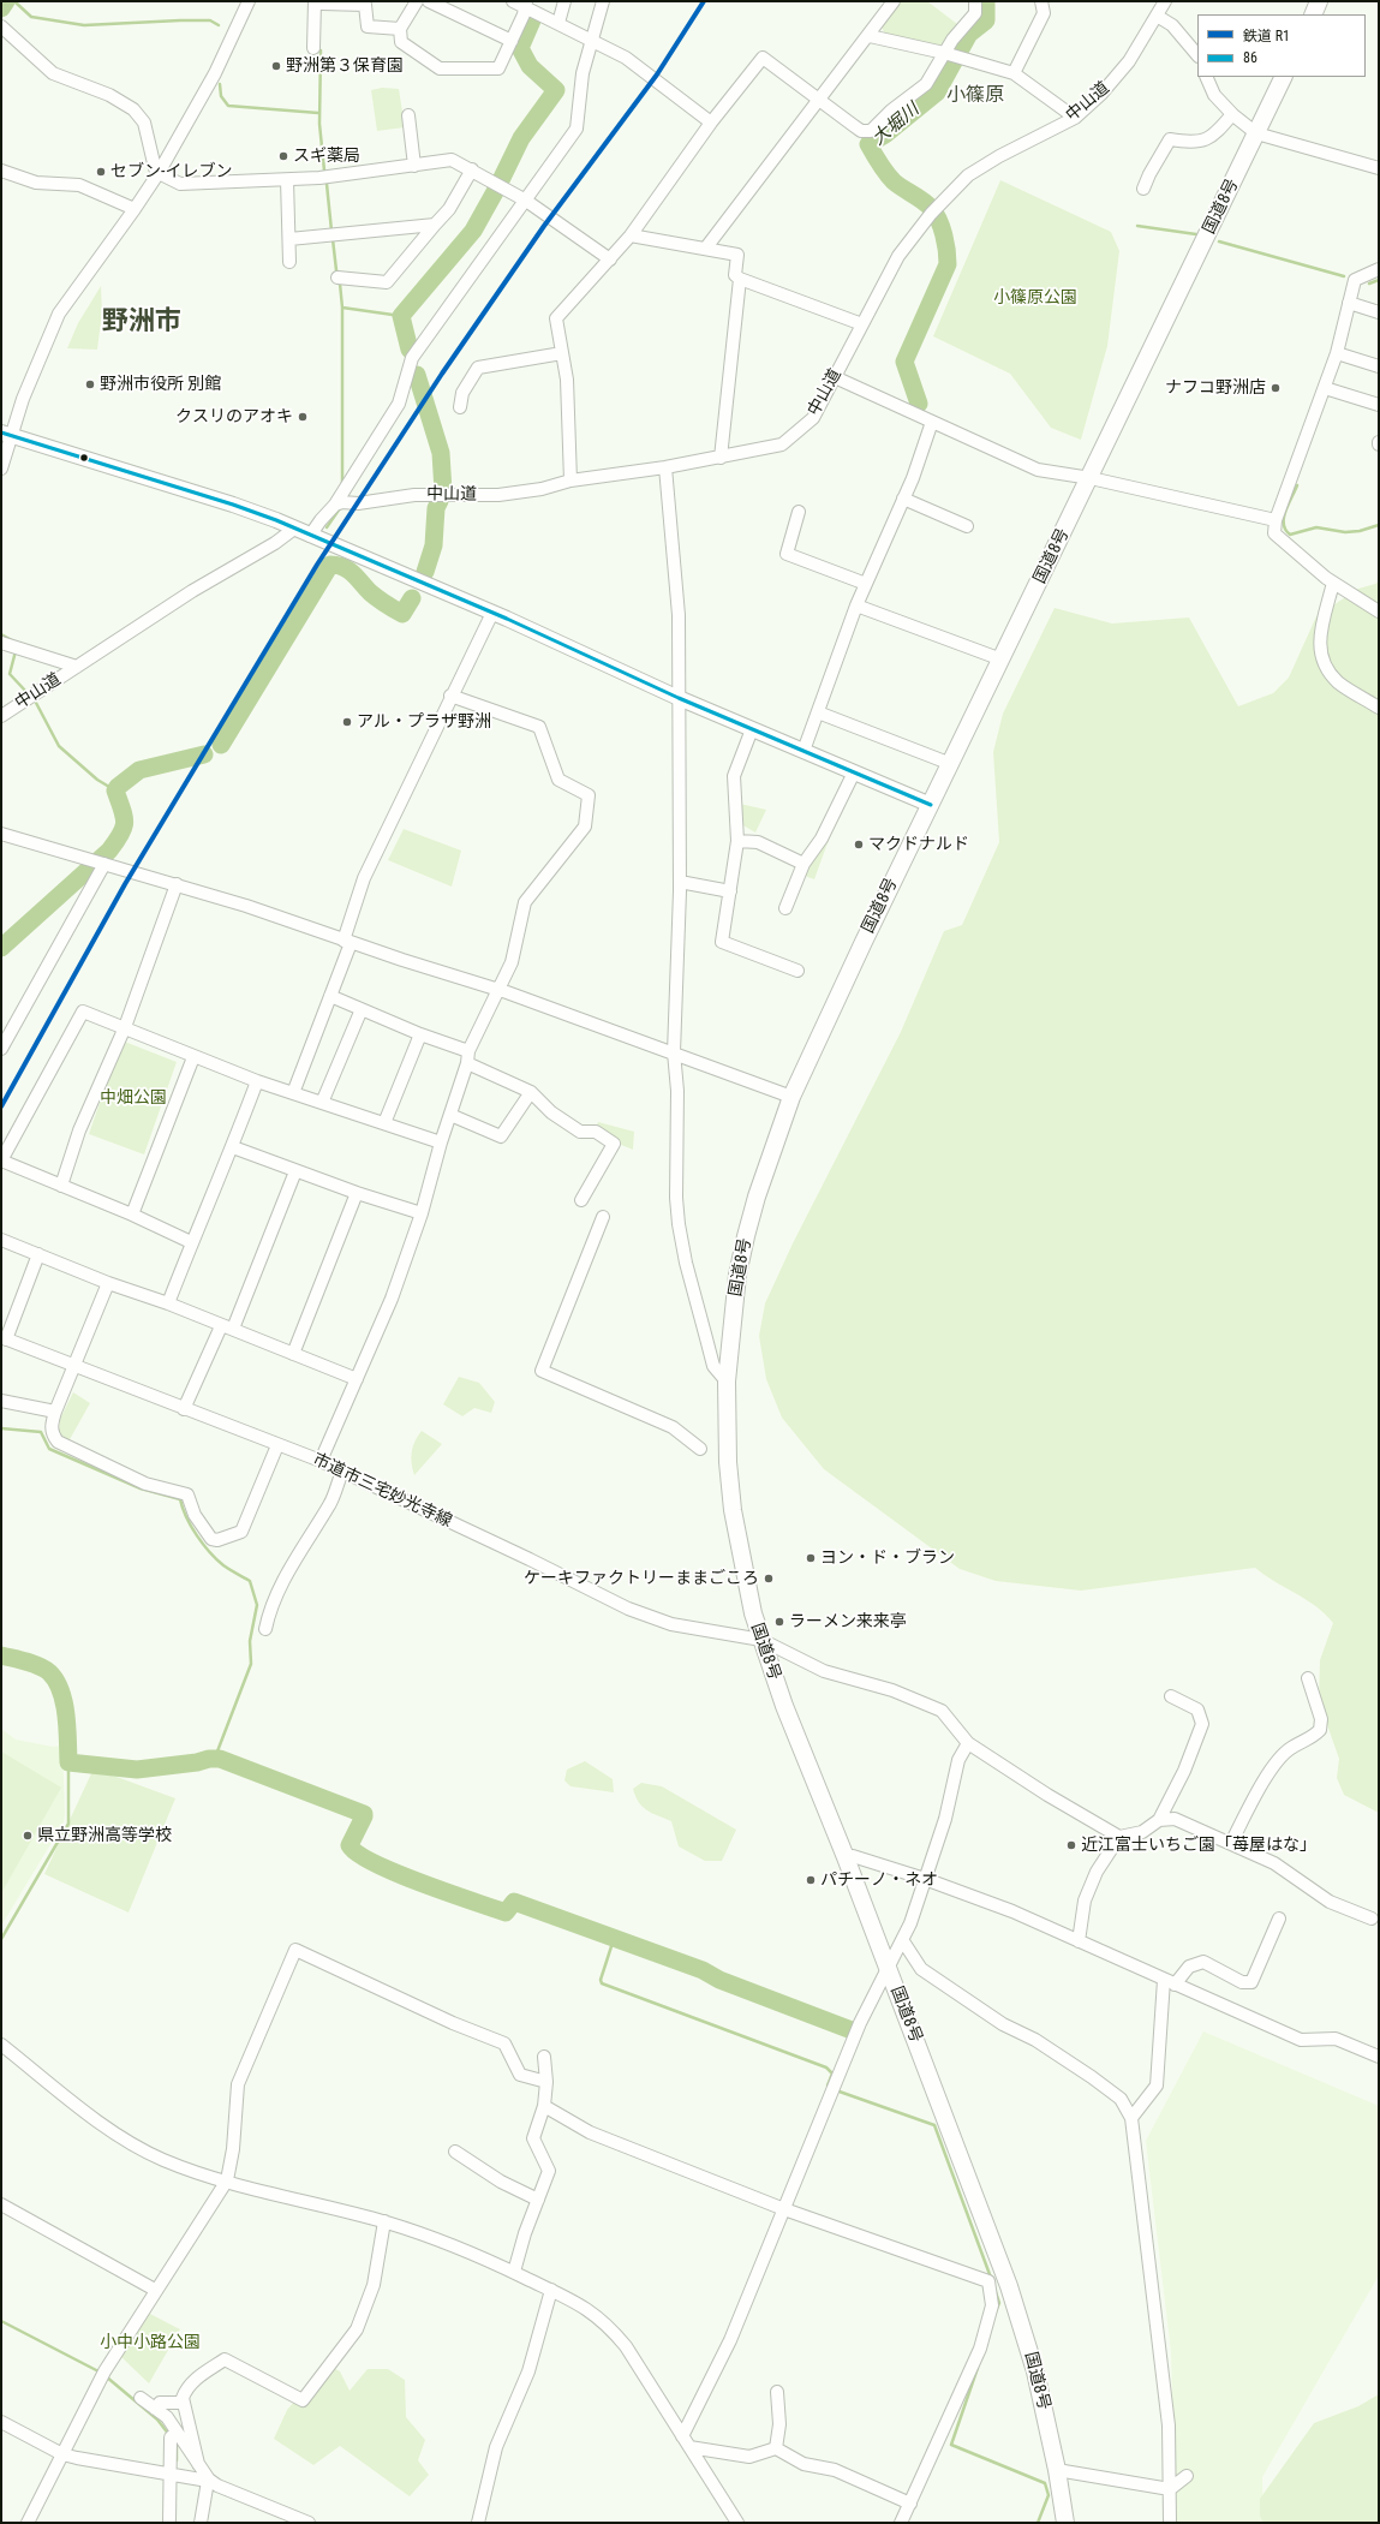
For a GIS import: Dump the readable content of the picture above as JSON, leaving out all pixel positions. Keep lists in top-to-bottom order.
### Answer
{
  "streets": {
    "highway": ["国道8号"],
    "street": ["中山道", "市道市三宅妙光寺線"]
  },
  "crossings": [
    ["国道8号", "市道市三宅妙光寺線"]
  ],
  "districts": ["小篠原", "野洲市"],
  "water": ["大堀川"],
  "parks": ["小篠原公園", "中畑公園", "小中小路公園"],
  "places": [
    "野洲第３保育園",
    "スギ薬局",
    "セブン-イレブン",
    "野洲市役所 別館",
    "ナフコ野洲店",
    "クスリのアオキ",
    "アル・プラザ野洲",
    "マクドナルド",
    "ヨン・ド・ブラン",
    "ケーキファクトリーままごころ",
    "ラーメン来来亭",
    "県立野洲高等学校",
    "近江富士いちご園「苺屋はな」",
    "パチーノ・ネオ"
  ],
  "lines": ["rail line R1", "transit line 86"],
  "legend": ["鉄道 R1", "86"]
}
